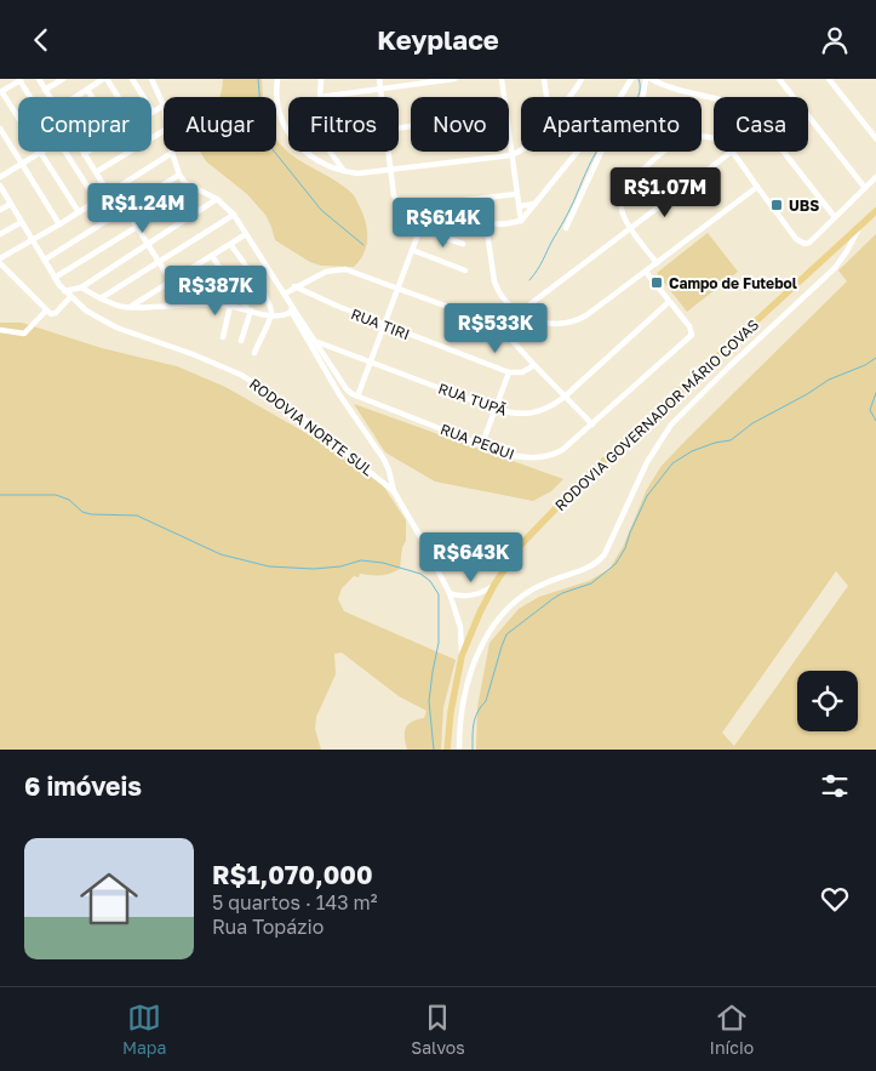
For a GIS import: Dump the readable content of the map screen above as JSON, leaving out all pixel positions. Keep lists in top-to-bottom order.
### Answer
{
  "streets": {
    "main road": ["RODOVIA GOVERNADOR MÁRIO COVAS"],
    "street": [
      "RUA TIRI",
      "RUA TUPÃ",
      "RODOVIA NORTE SUL",
      "RUA PEQUI"
    ]
  },
  "crossings": [
    ["RUA TUPÃ", "RUA PEQUI"],
    ["RODOVIA GOVERNADOR MÁRIO COVAS", "RODOVIA NORTE SUL"]
  ],
  "places": {
    "transit": ["UBS", "Campo de Futebol"]
  },
  "page": {
    "header": "Keyplace",
    "chip": [
      "Comprar",
      "Alugar",
      "Filtros",
      "Novo",
      "Apartamento",
      "Casa"
    ],
    "price": [
      "R$1.07M",
      "R$1.24M",
      "R$614K",
      "R$387K",
      "R$533K",
      "R$643K"
    ],
    "heading": "6 imóveis",
    "list": [
      {
        "name": "R$1,070,000",
        "note": "5 quartos · 143 m² · Rua Topázio"
      }
    ],
    "tabs": ["Mapa", "Salvos", "Início"]
  }
}
